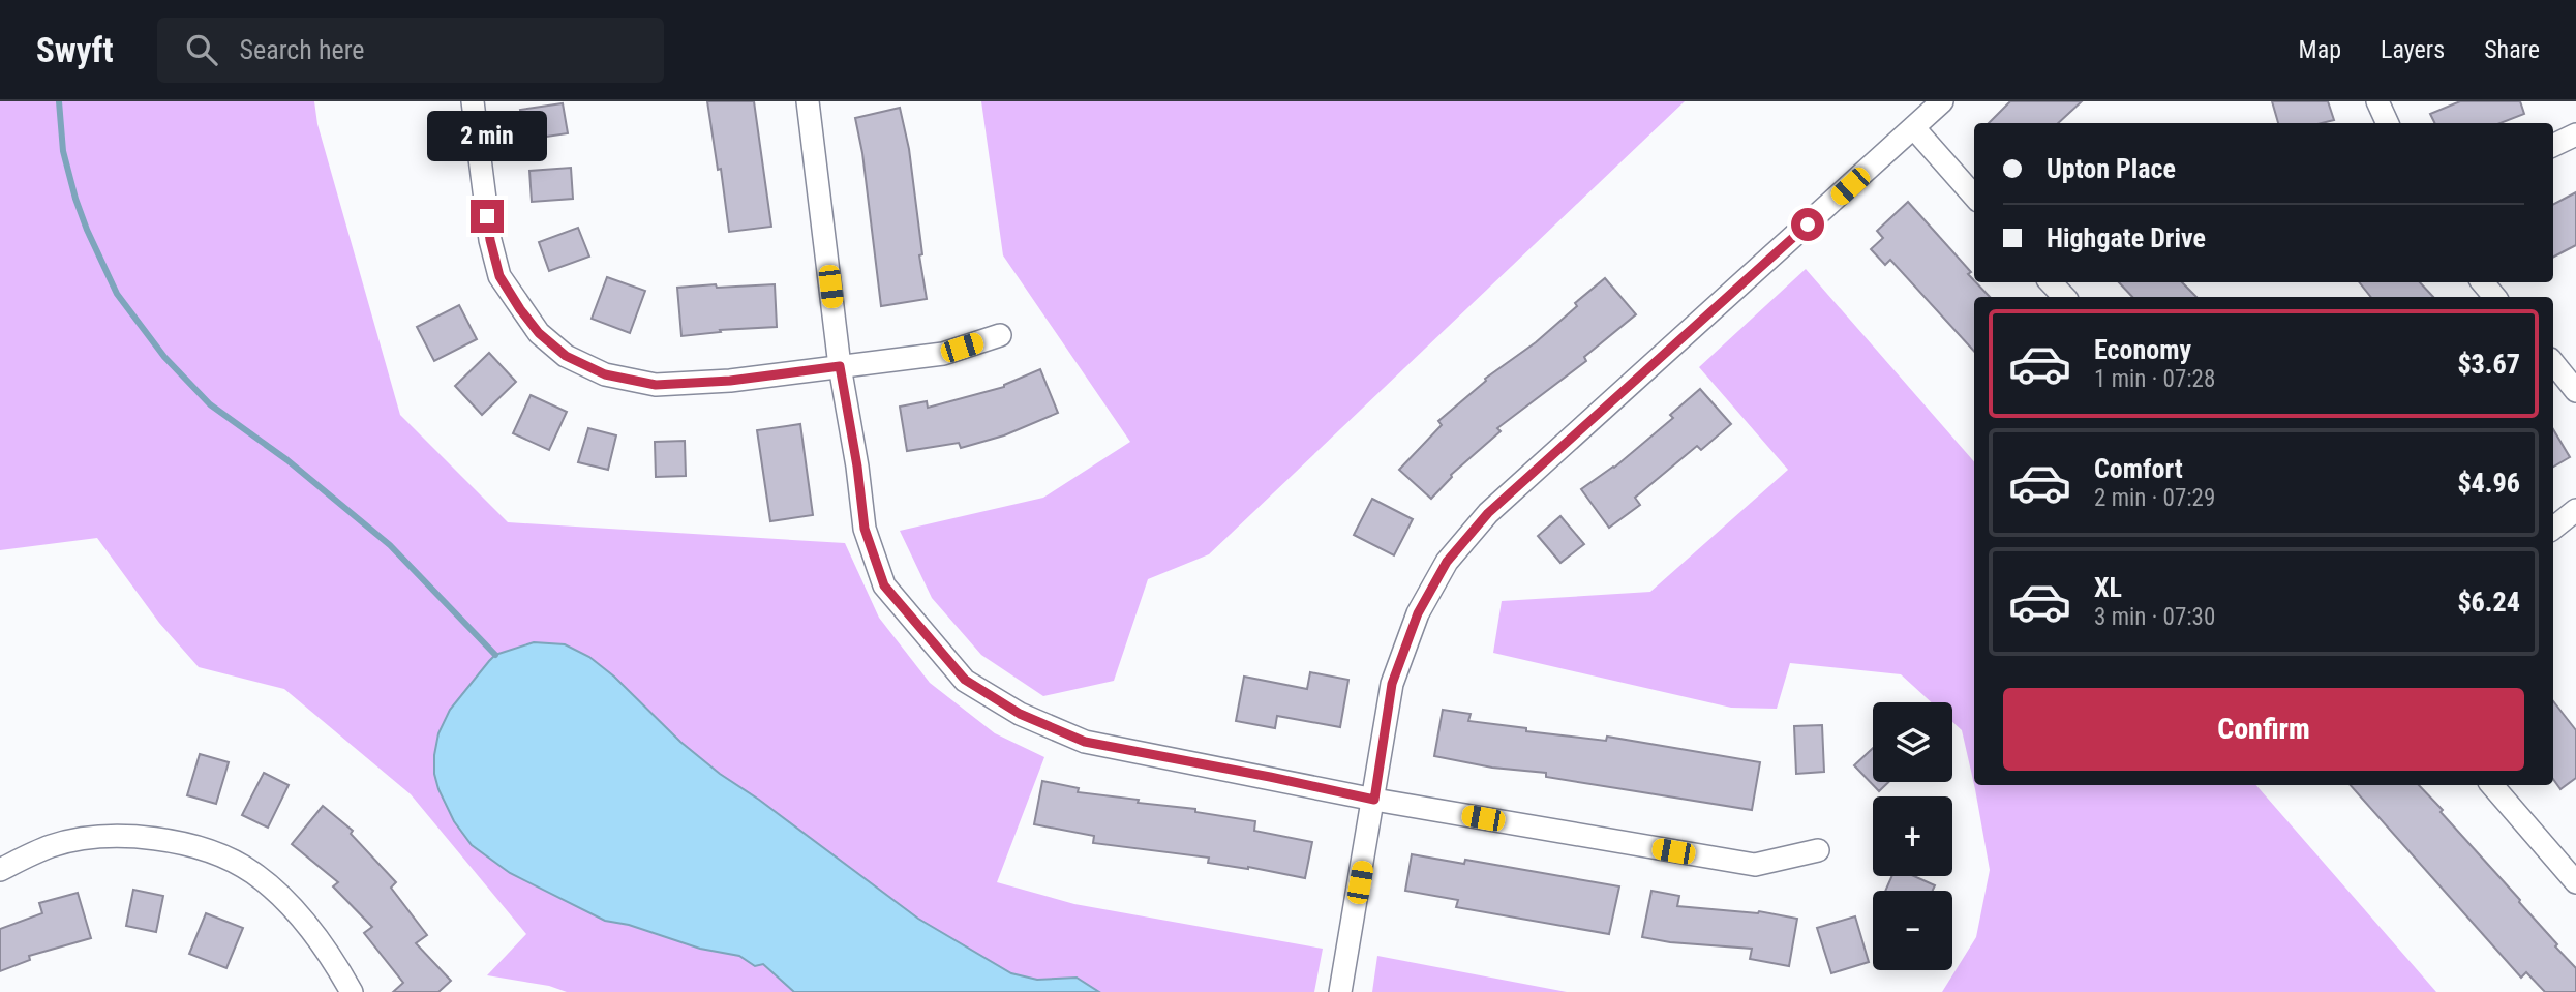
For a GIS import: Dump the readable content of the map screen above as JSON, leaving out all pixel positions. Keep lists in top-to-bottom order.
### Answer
{
  "page": {
    "header": "Swyft",
    "search": "Search here",
    "nav": ["Map", "Layers", "Share"],
    "bubble": "2 min",
    "banner": ["Upton Place", "Highgate Drive"],
    "list": [
      {
        "name": "Economy",
        "note": "1 min · 07:28",
        "value": "$3.67"
      },
      {
        "name": "Comfort",
        "note": "2 min · 07:29",
        "value": "$4.96"
      },
      {
        "name": "XL",
        "note": "3 min · 07:30",
        "value": "$6.24"
      }
    ],
    "buttons": "Confirm",
    "map_buttons": ["+", "−"]
  }
}
